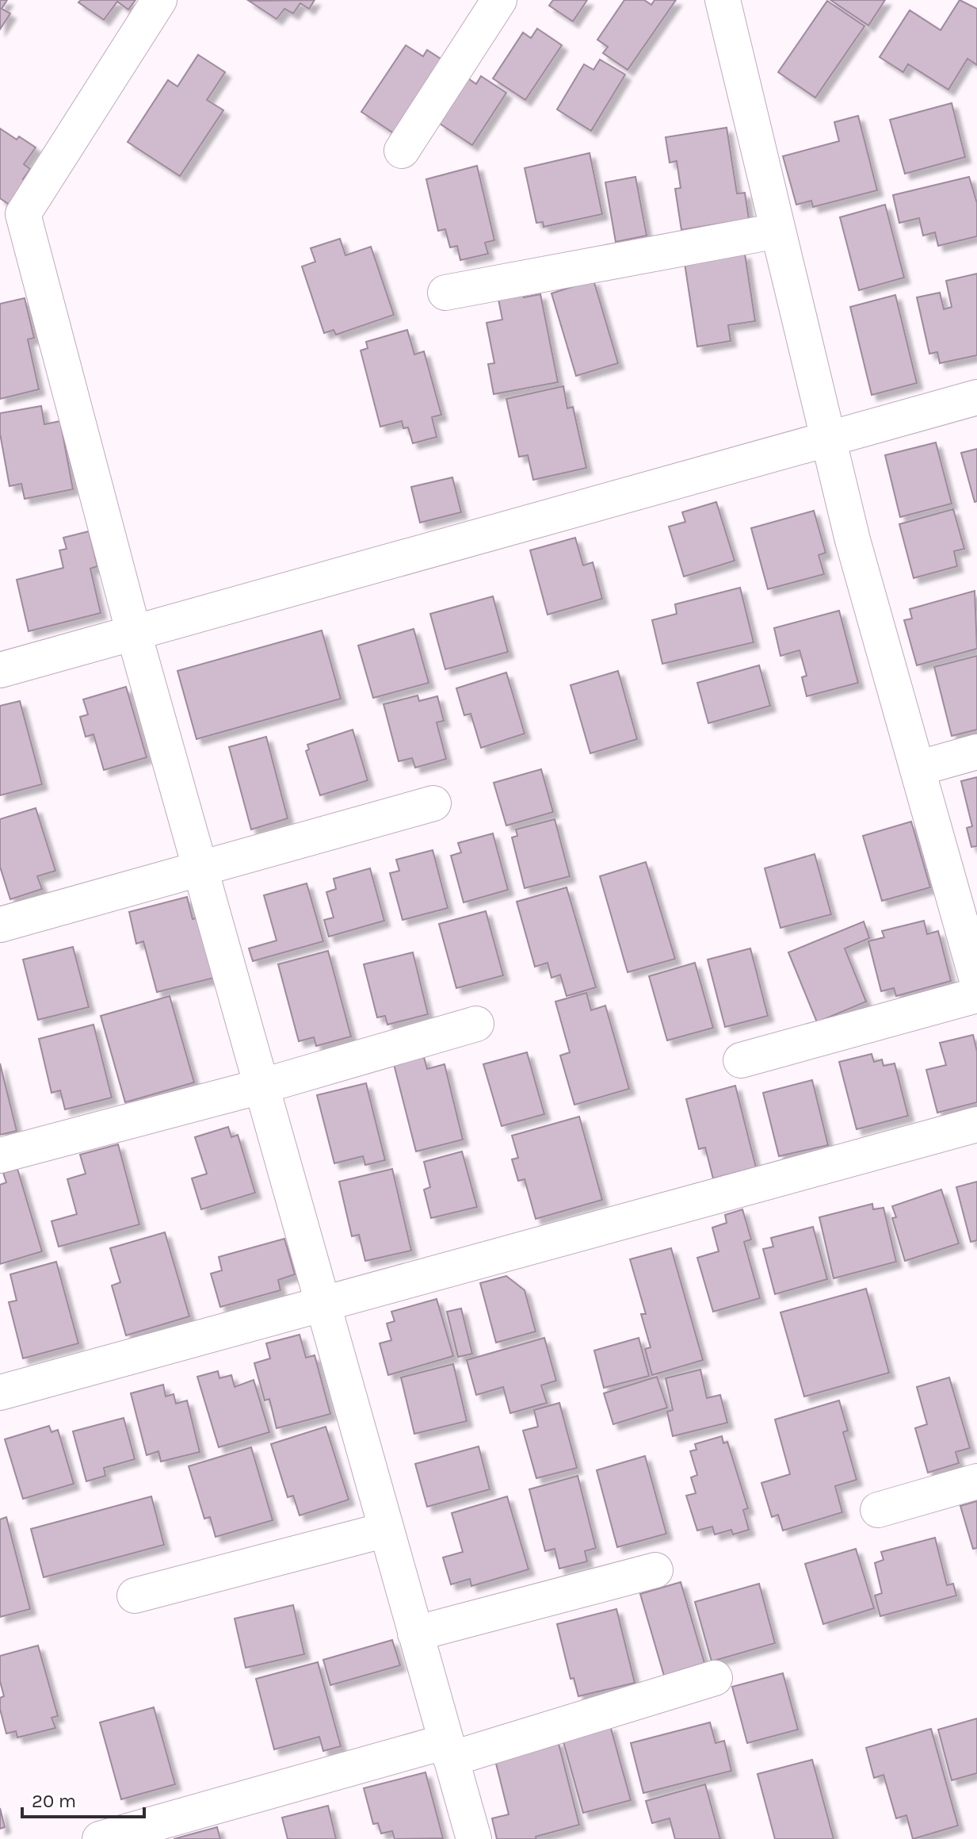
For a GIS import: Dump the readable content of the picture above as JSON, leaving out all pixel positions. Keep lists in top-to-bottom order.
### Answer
{
  "scale_bar": "20 m"
}
